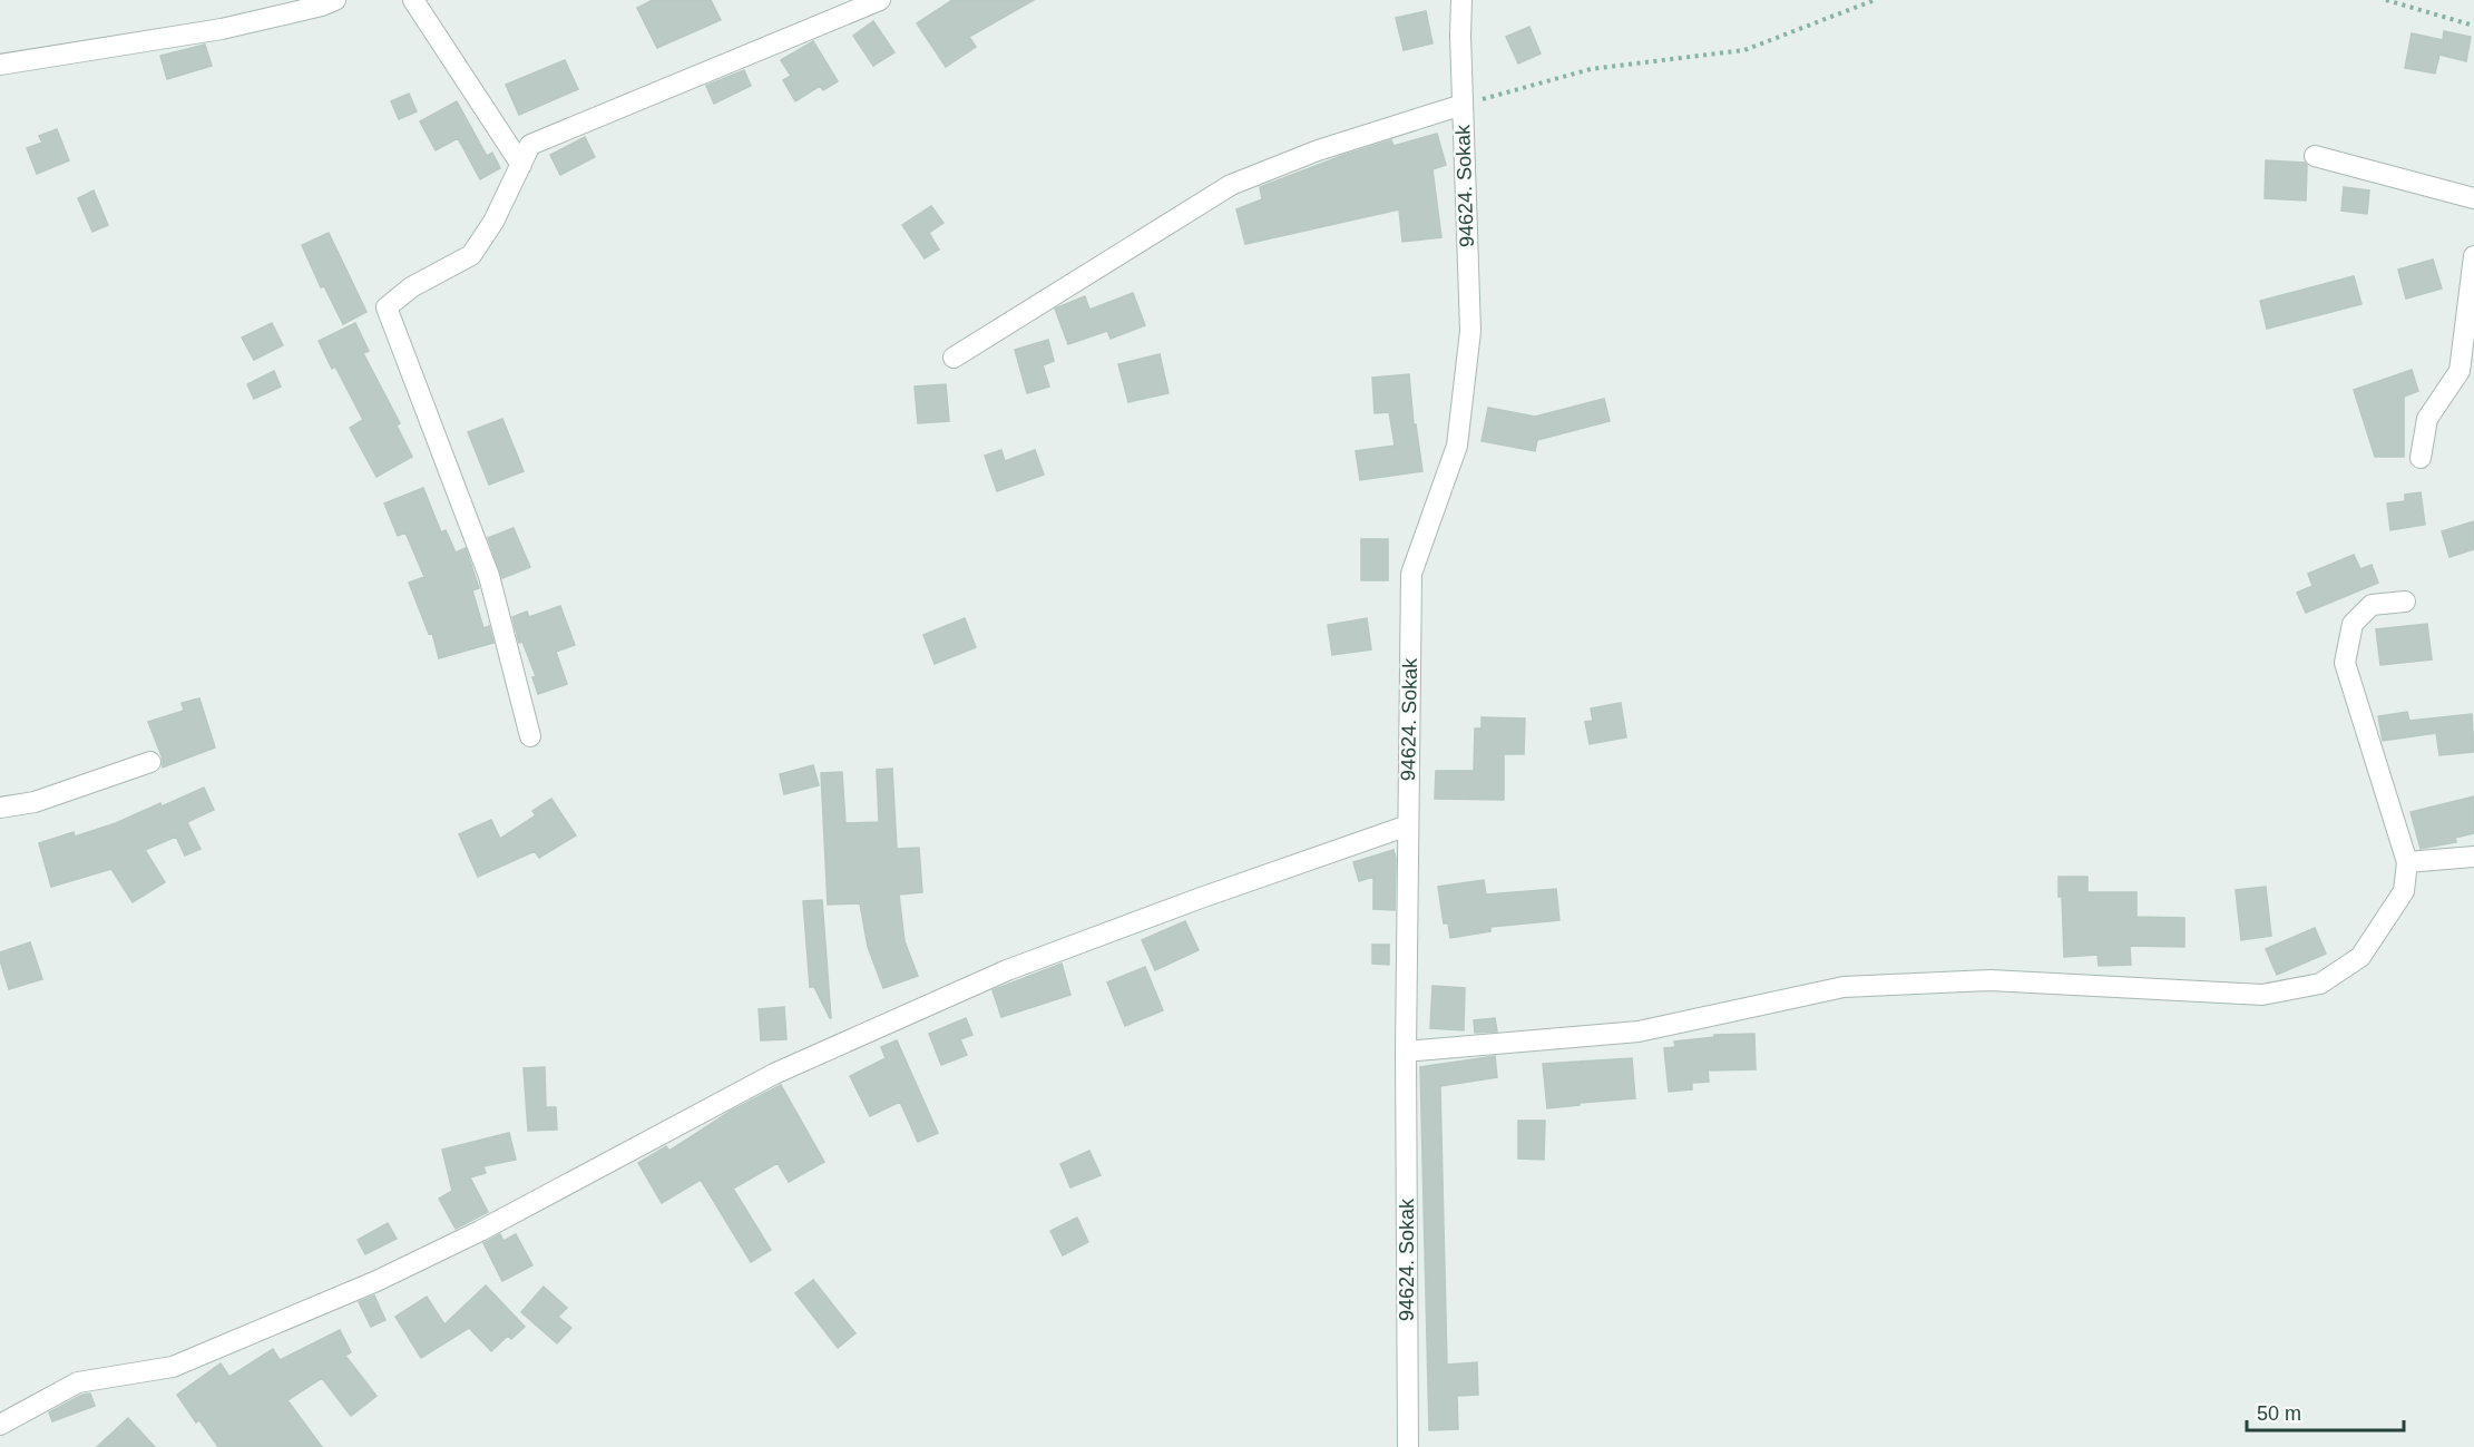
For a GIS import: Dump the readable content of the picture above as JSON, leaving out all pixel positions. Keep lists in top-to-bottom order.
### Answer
{
  "streets": {
    "street": ["94624. Sokak"]
  },
  "scale_bar": "50 m"
}
